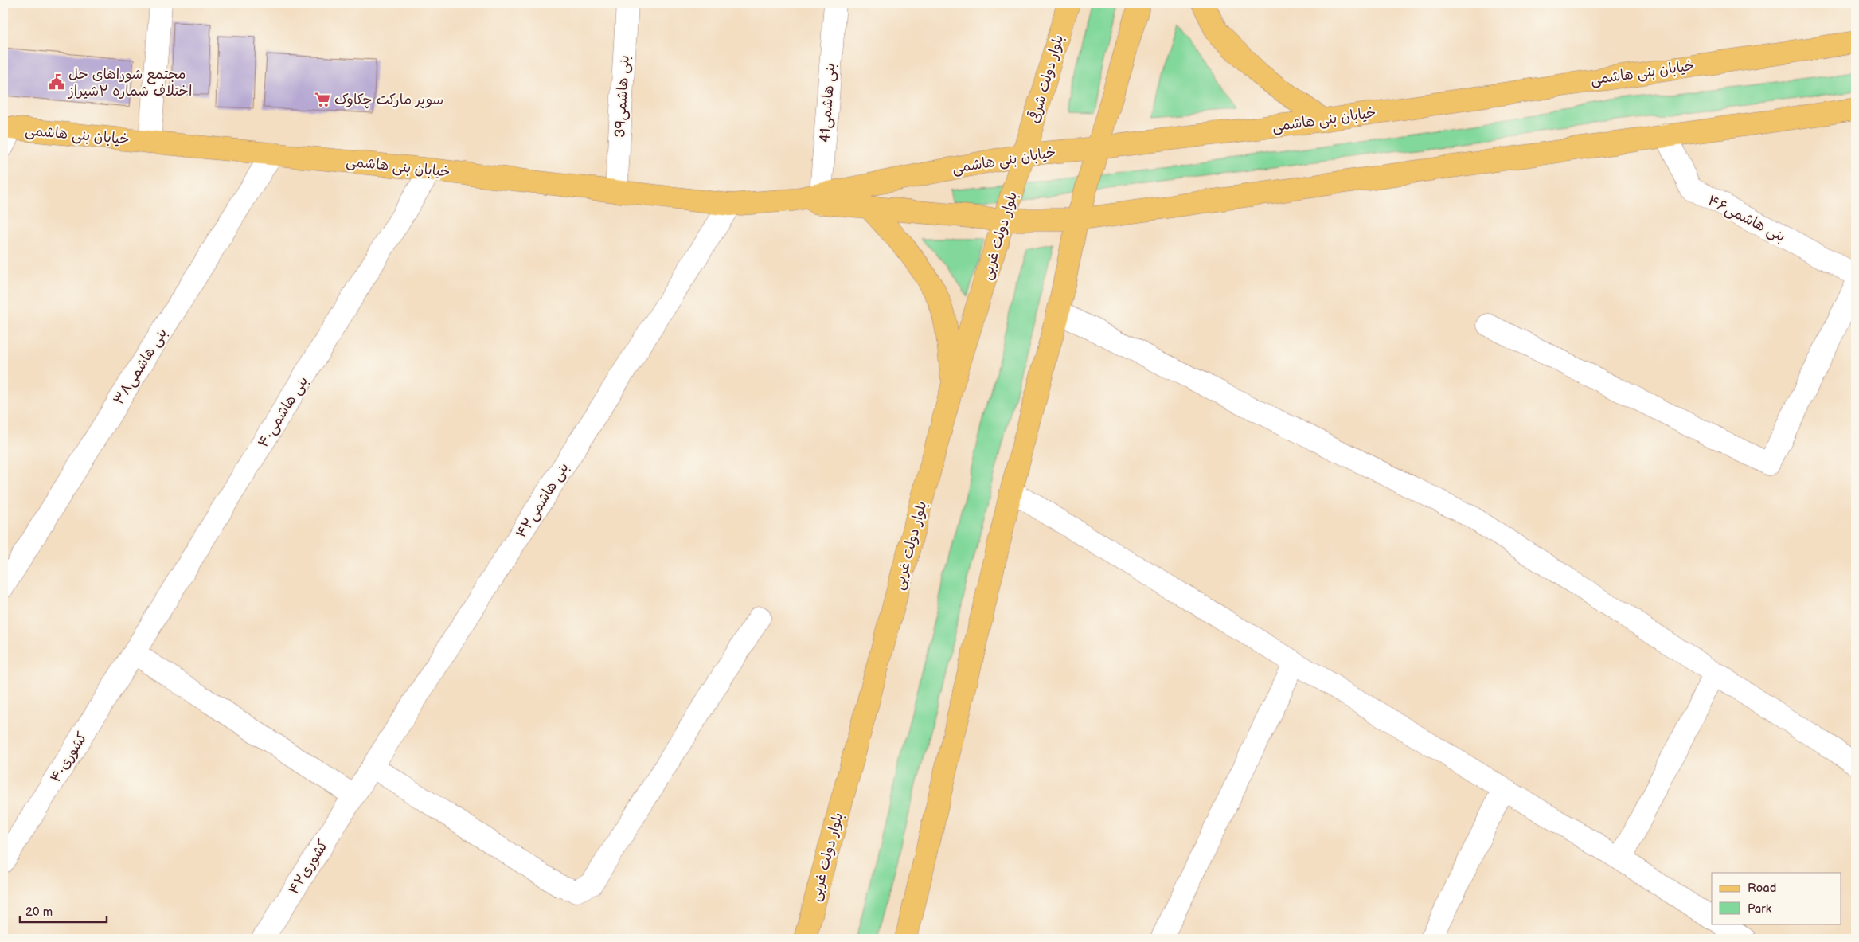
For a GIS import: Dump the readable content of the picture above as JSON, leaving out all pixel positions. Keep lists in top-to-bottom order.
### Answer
{
  "streets": {
    "main road": ["خیابان بنی هاشمی", "بلوار دولت شرقی", "بلوار دولت غربی"],
    "street": [
      "بنی هاشمی39",
      "بنی هاشمی41",
      "بنی هاشمی۴۶",
      "بنی هاشمی۳۸",
      "بنی هاشمی۴۰",
      "بنی هاشمی۴۲",
      "کشوری۴۰",
      "کشوری۴۲"
    ]
  },
  "crossings": [
    ["خیابان بنی هاشمی", "بلوار دولت شرقی"],
    ["خیابان بنی هاشمی", "بنی هاشمی39"],
    ["خیابان بنی هاشمی", "بنی هاشمی41"],
    ["خیابان بنی هاشمی", "بنی هاشمی۴۶"],
    ["خیابان بنی هاشمی", "بلوار دولت غربی"],
    ["خیابان بنی هاشمی", "بنی هاشمی۳۸"],
    ["خیابان بنی هاشمی", "بنی هاشمی۴۰"],
    ["خیابان بنی هاشمی", "بنی هاشمی۴۲"],
    ["بلوار دولت شرقی", "بلوار دولت غربی"],
    ["بنی هاشمی۴۰", "کشوری۴۰"],
    ["بنی هاشمی۴۲", "کشوری۴۲"]
  ],
  "places": {
    "public building": ["مجتمع شوراهای حل اختلاف شماره ۲شیراز"],
    "supermarket": ["سوپر مارکت چکاوک"]
  },
  "legend": ["Road", "Park"],
  "scale_bar": "20 m"
}
